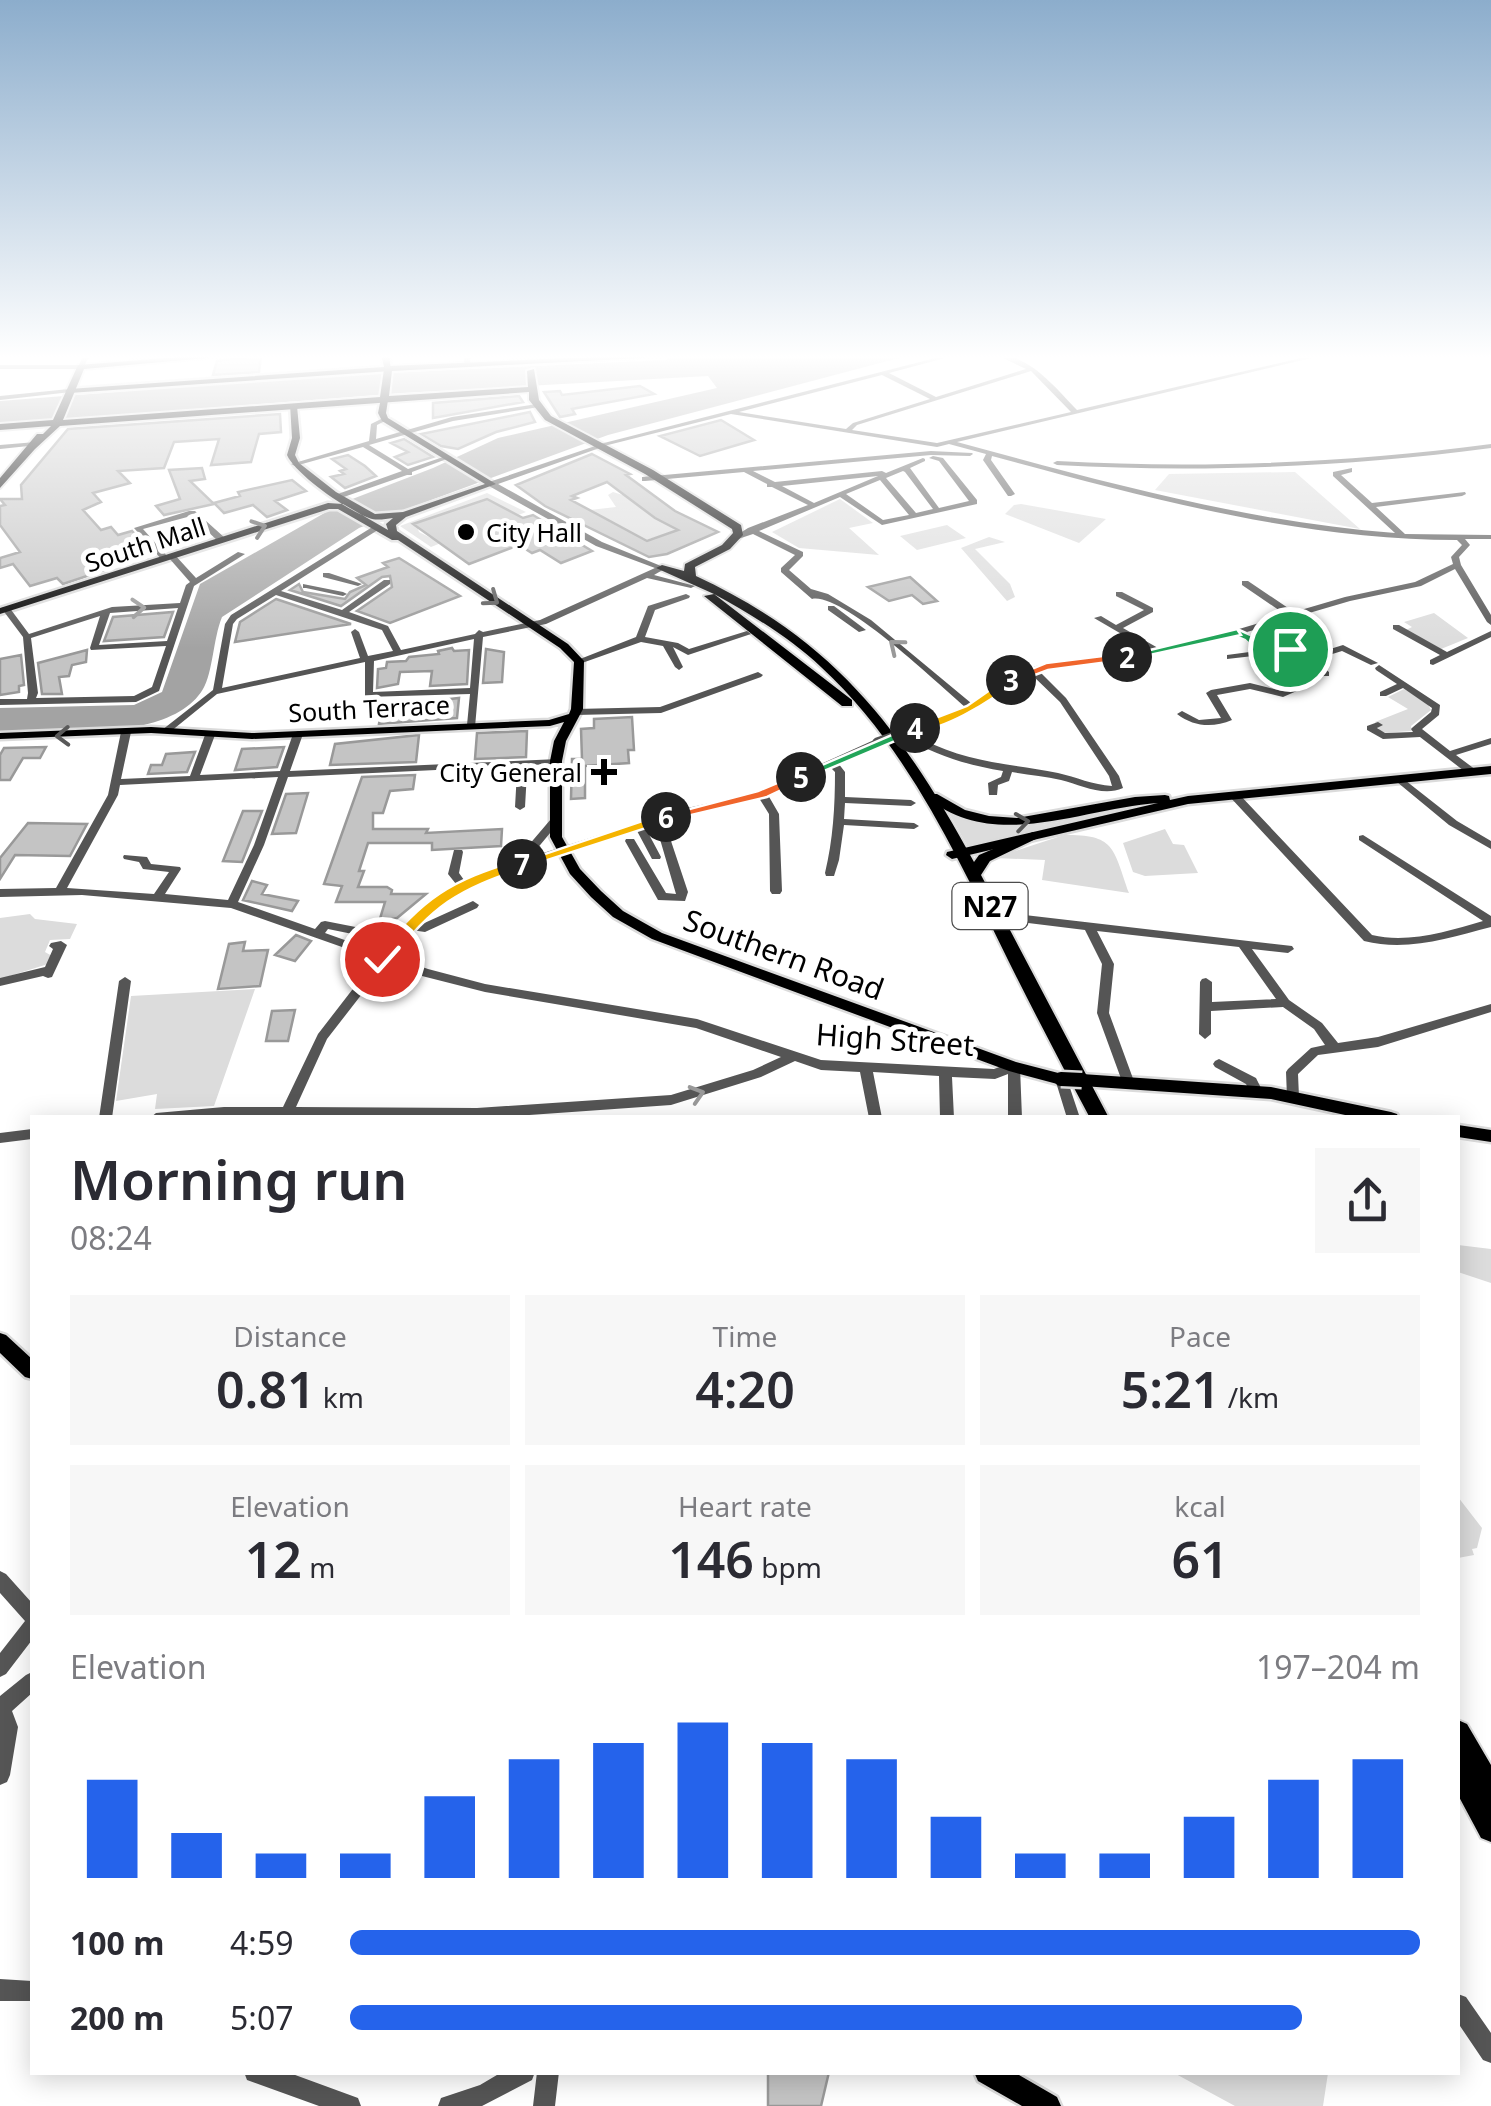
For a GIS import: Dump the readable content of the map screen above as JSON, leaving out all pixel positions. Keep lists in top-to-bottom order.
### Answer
{
  "streets": {
    "highway": ["N27"],
    "main road": [
      "South Mall",
      "South Terrace",
      "Southern Road",
      "High Street"
    ]
  },
  "crossings": [
    ["N27", "High Street"],
    ["Southern Road", "High Street"]
  ],
  "one_way": ["South Mall"],
  "places": {
    "other": ["City Hall"],
    "health": ["City General"]
  },
  "page": {
    "pins": [
      "2",
      "3",
      "4",
      "5",
      "6",
      "7"
    ],
    "heading": ["Morning run", "08:24"],
    "stats": [
      ["Distance", "0.81 km"],
      ["Time", "4:20"],
      ["Pace", "5:21 /km"],
      ["Elevation", "12 m"],
      ["Heart rate", "146 bpm"],
      ["kcal", "61"]
    ],
    "chart": ["Elevation", "197–204 m"],
    "list": [
      {
        "name": "100 m",
        "note": "4:59"
      },
      {
        "name": "200 m",
        "note": "5:07"
      }
    ]
  }
}
